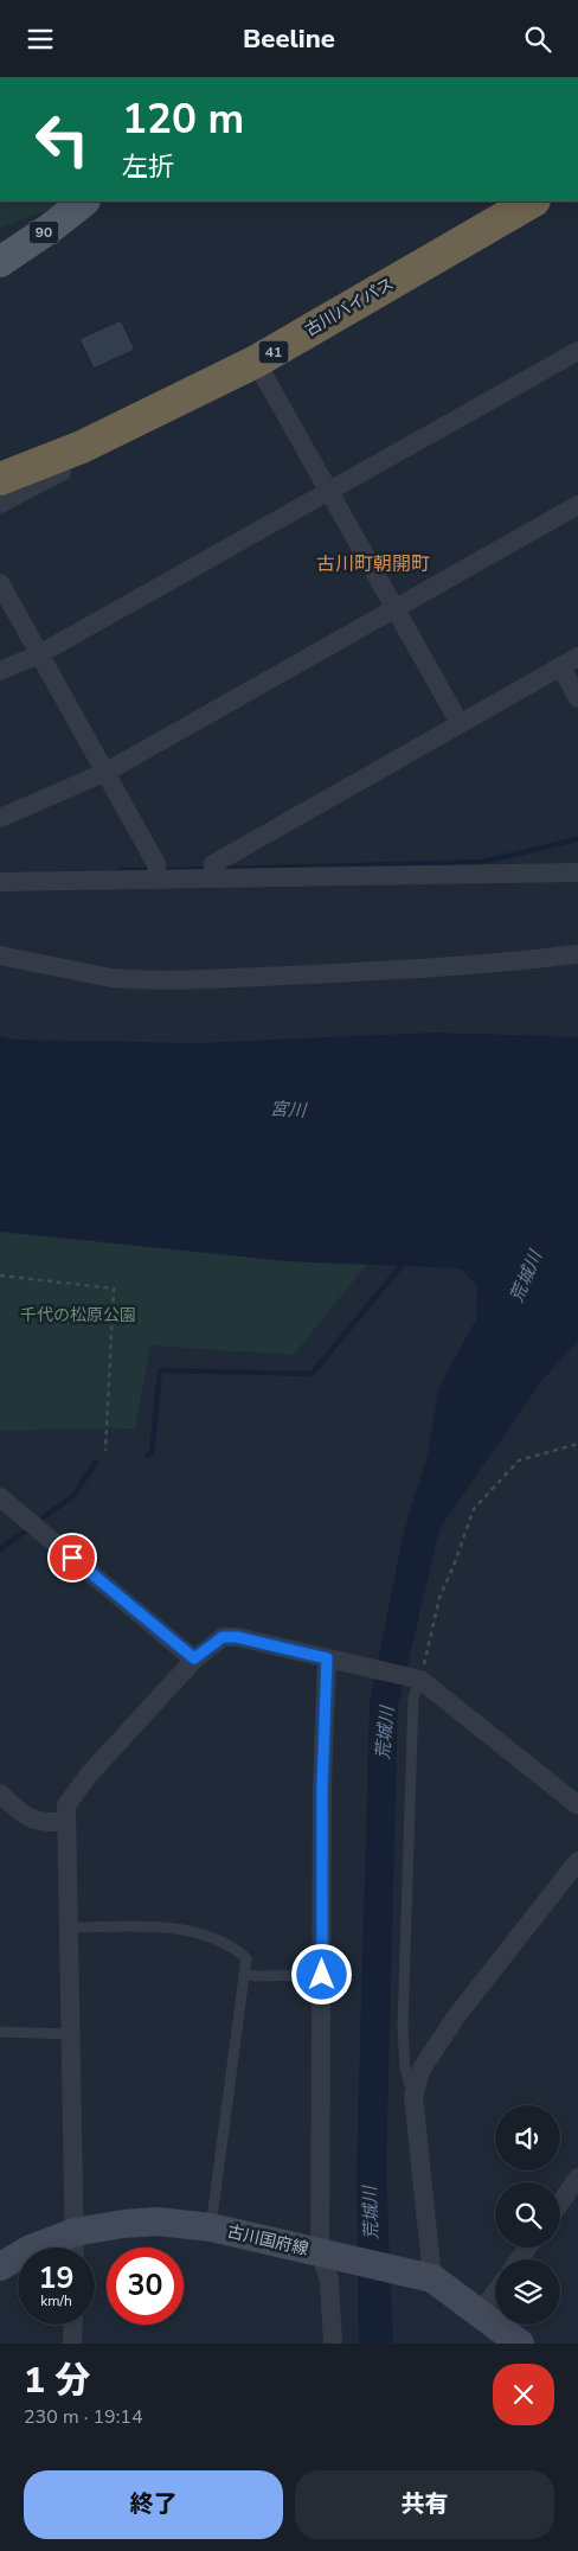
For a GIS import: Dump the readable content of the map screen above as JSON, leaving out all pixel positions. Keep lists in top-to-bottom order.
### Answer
{
  "streets": {
    "highway": ["古川バイパス", "41"],
    "main road": ["90", "古川国府線"]
  },
  "districts": ["古川町朝開町"],
  "water": ["宮川", "荒城川"],
  "parks": ["千代の松原公園"],
  "page": {
    "header": "Beeline",
    "turn": ["120 m", "左折"],
    "speed": "19 km/h",
    "limit": "30",
    "heading": ["1 分", "230 m · 19:14"],
    "buttons": ["終了", "共有"]
  }
}
